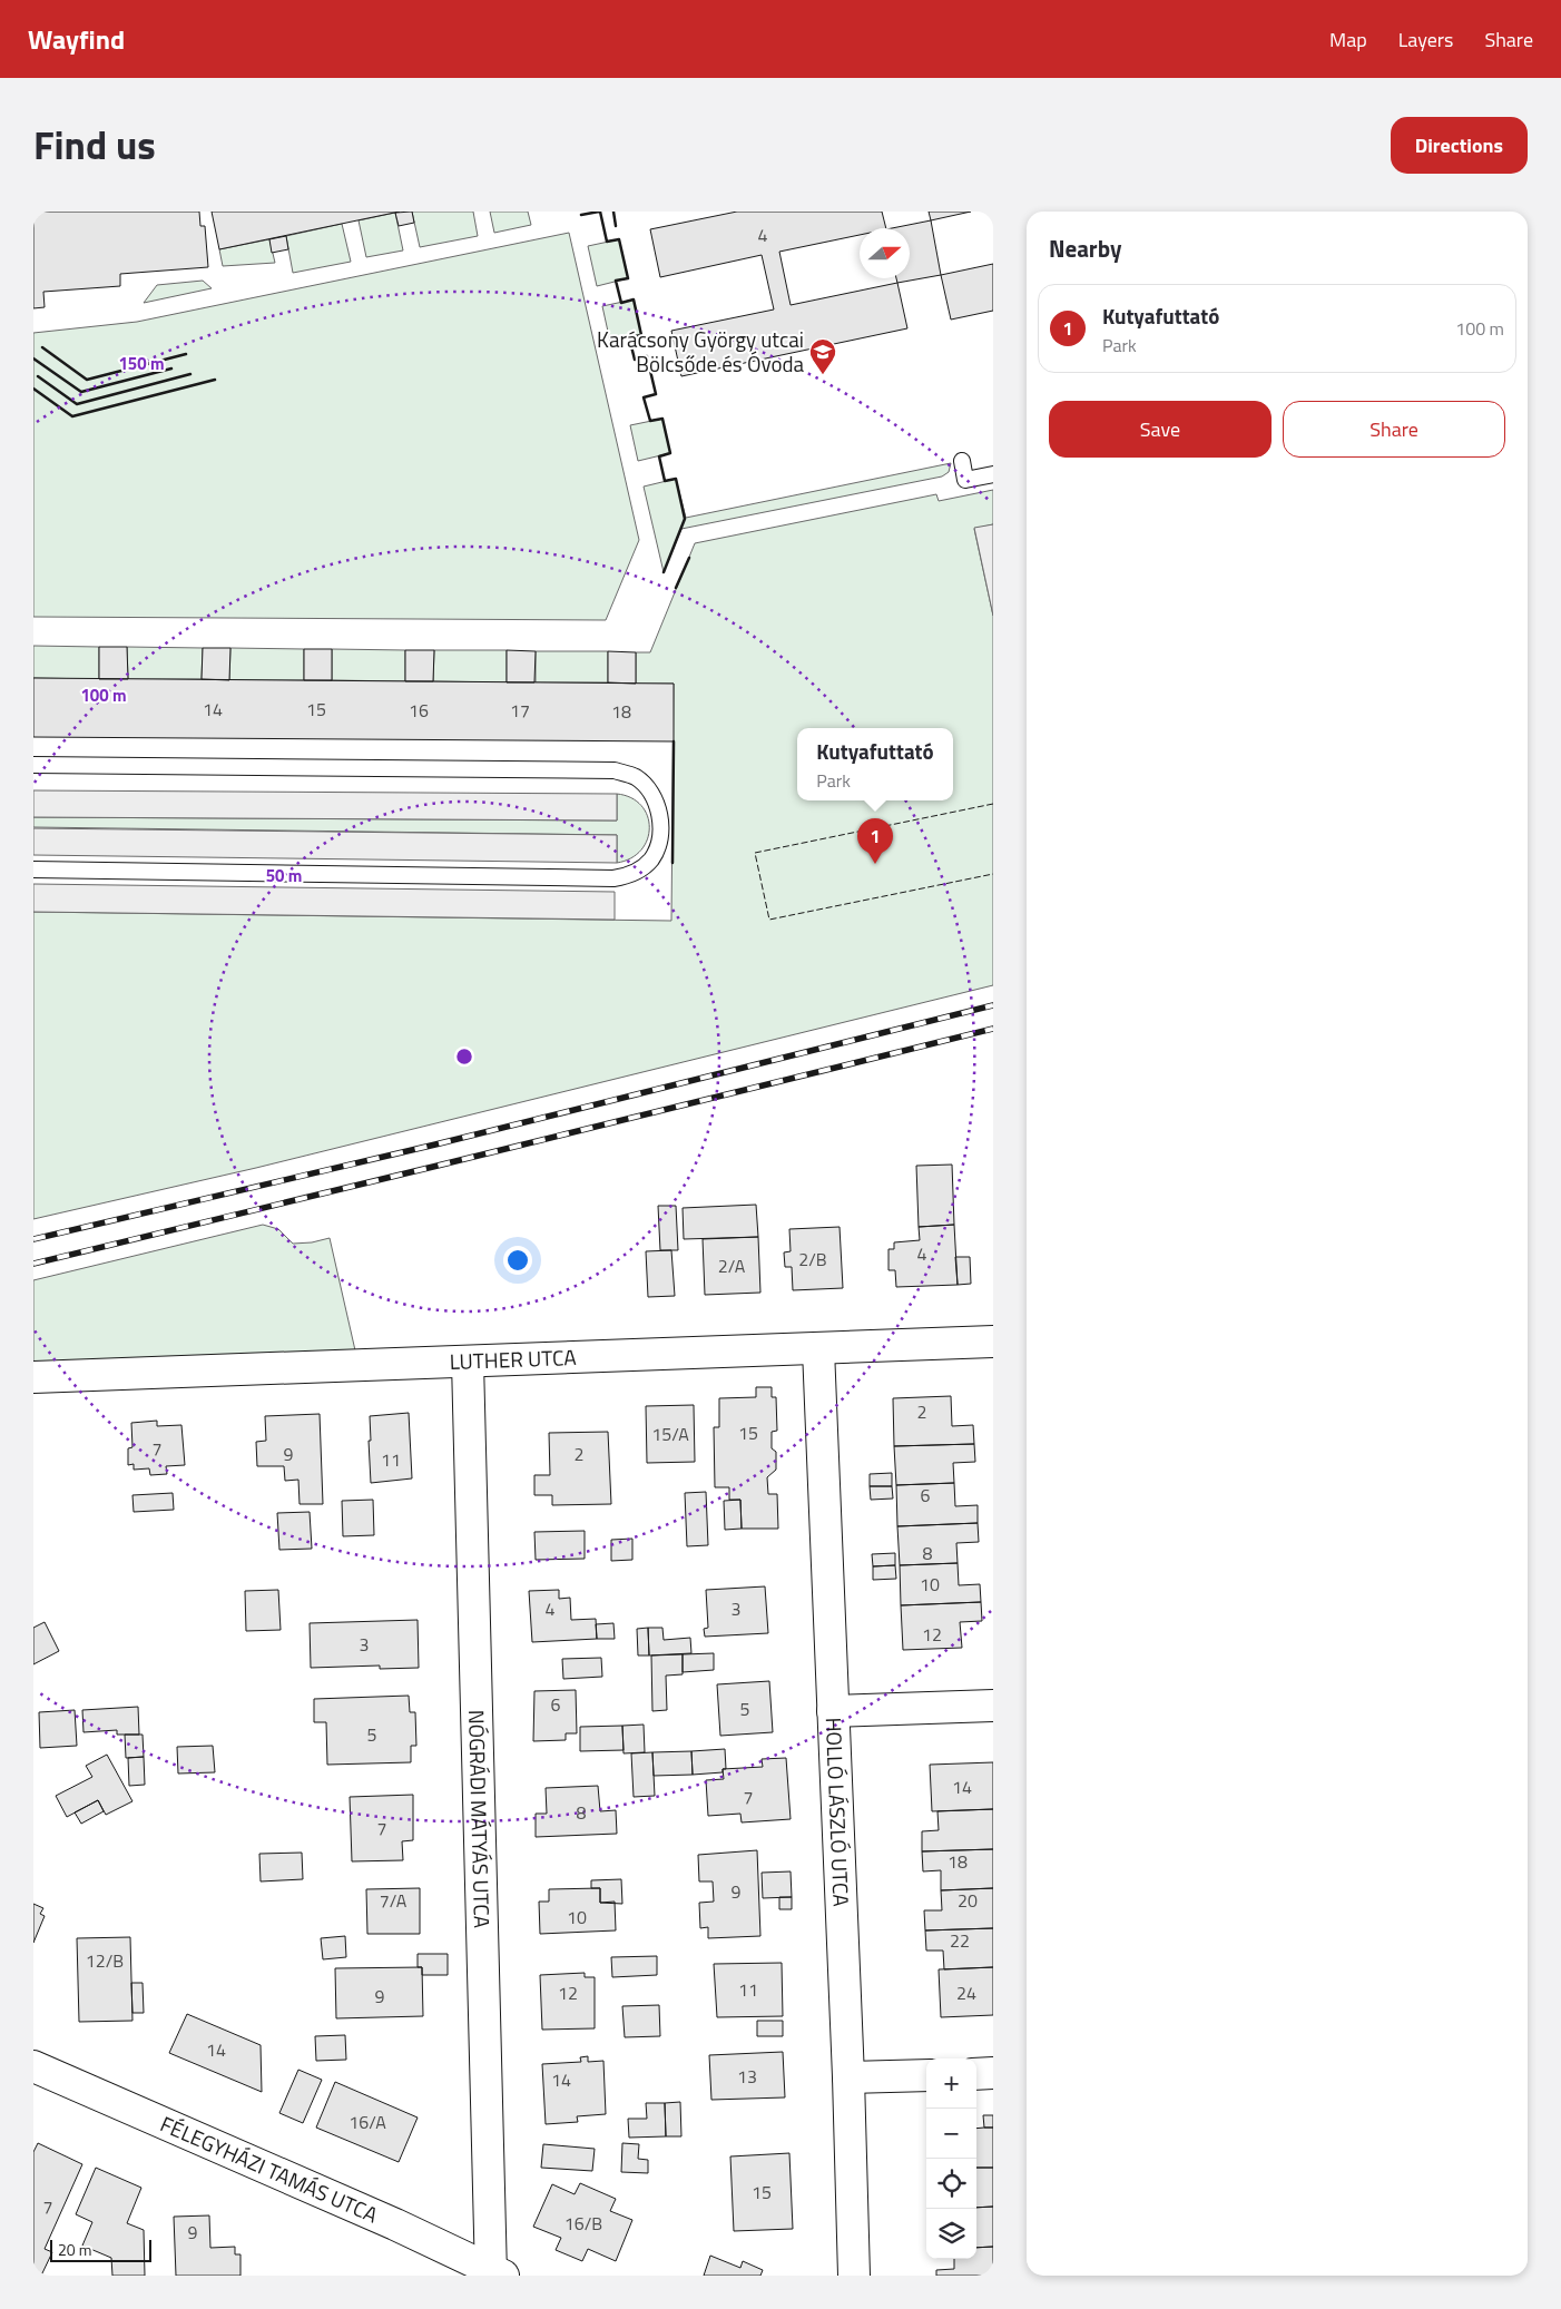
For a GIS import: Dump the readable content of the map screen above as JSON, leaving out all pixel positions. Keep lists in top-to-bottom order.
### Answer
{
  "streets": {
    "street": [
      "LUTHER UTCA",
      "HOLLÓ LÁSZLÓ UTCA",
      "NÓGRÁDI MÁTYÁS UTCA",
      "FÉLEGYHÁZI TAMÁS UTCA"
    ]
  },
  "crossings": [
    ["LUTHER UTCA", "HOLLÓ LÁSZLÓ UTCA"],
    ["LUTHER UTCA", "NÓGRÁDI MÁTYÁS UTCA"],
    ["NÓGRÁDI MÁTYÁS UTCA", "FÉLEGYHÁZI TAMÁS UTCA"]
  ],
  "places": {
    "school or university": ["Karácsony György utcai Bölcsőde és Óvoda"]
  },
  "house_numbers": [
    "4",
    "14",
    "15",
    "16",
    "17",
    "18",
    "4",
    "2/B",
    "2/A",
    "2",
    "15",
    "15/A",
    "7",
    "9",
    "2",
    "11",
    "6",
    "8",
    "10",
    "4",
    "3",
    "12",
    "3",
    "6",
    "5",
    "5",
    "14",
    "7",
    "8",
    "7",
    "18",
    "9",
    "7/A",
    "20",
    "10",
    "22",
    "12/B",
    "11",
    "12",
    "24",
    "9",
    "14",
    "13",
    "14",
    "16/A",
    "15",
    "7",
    "16/B",
    "9"
  ],
  "scale_bar": "20 m",
  "north": "right",
  "page": {
    "header": "Wayfind",
    "nav": ["Map", "Layers", "Share"],
    "title": "Find us",
    "buttons": [
      "Directions",
      ["Save", "Share"]
    ],
    "heading": "Nearby",
    "list": [
      {
        "mark": "1",
        "name": "Kutyafuttató",
        "note": "Park",
        "value": "100 m"
      }
    ],
    "popup": ["Kutyafuttató", "Park"],
    "pins": "1",
    "map_buttons": ["+", "−"],
    "scale": "20 m"
  },
  "rings": ["150 m", "100 m", "50 m"]
}
